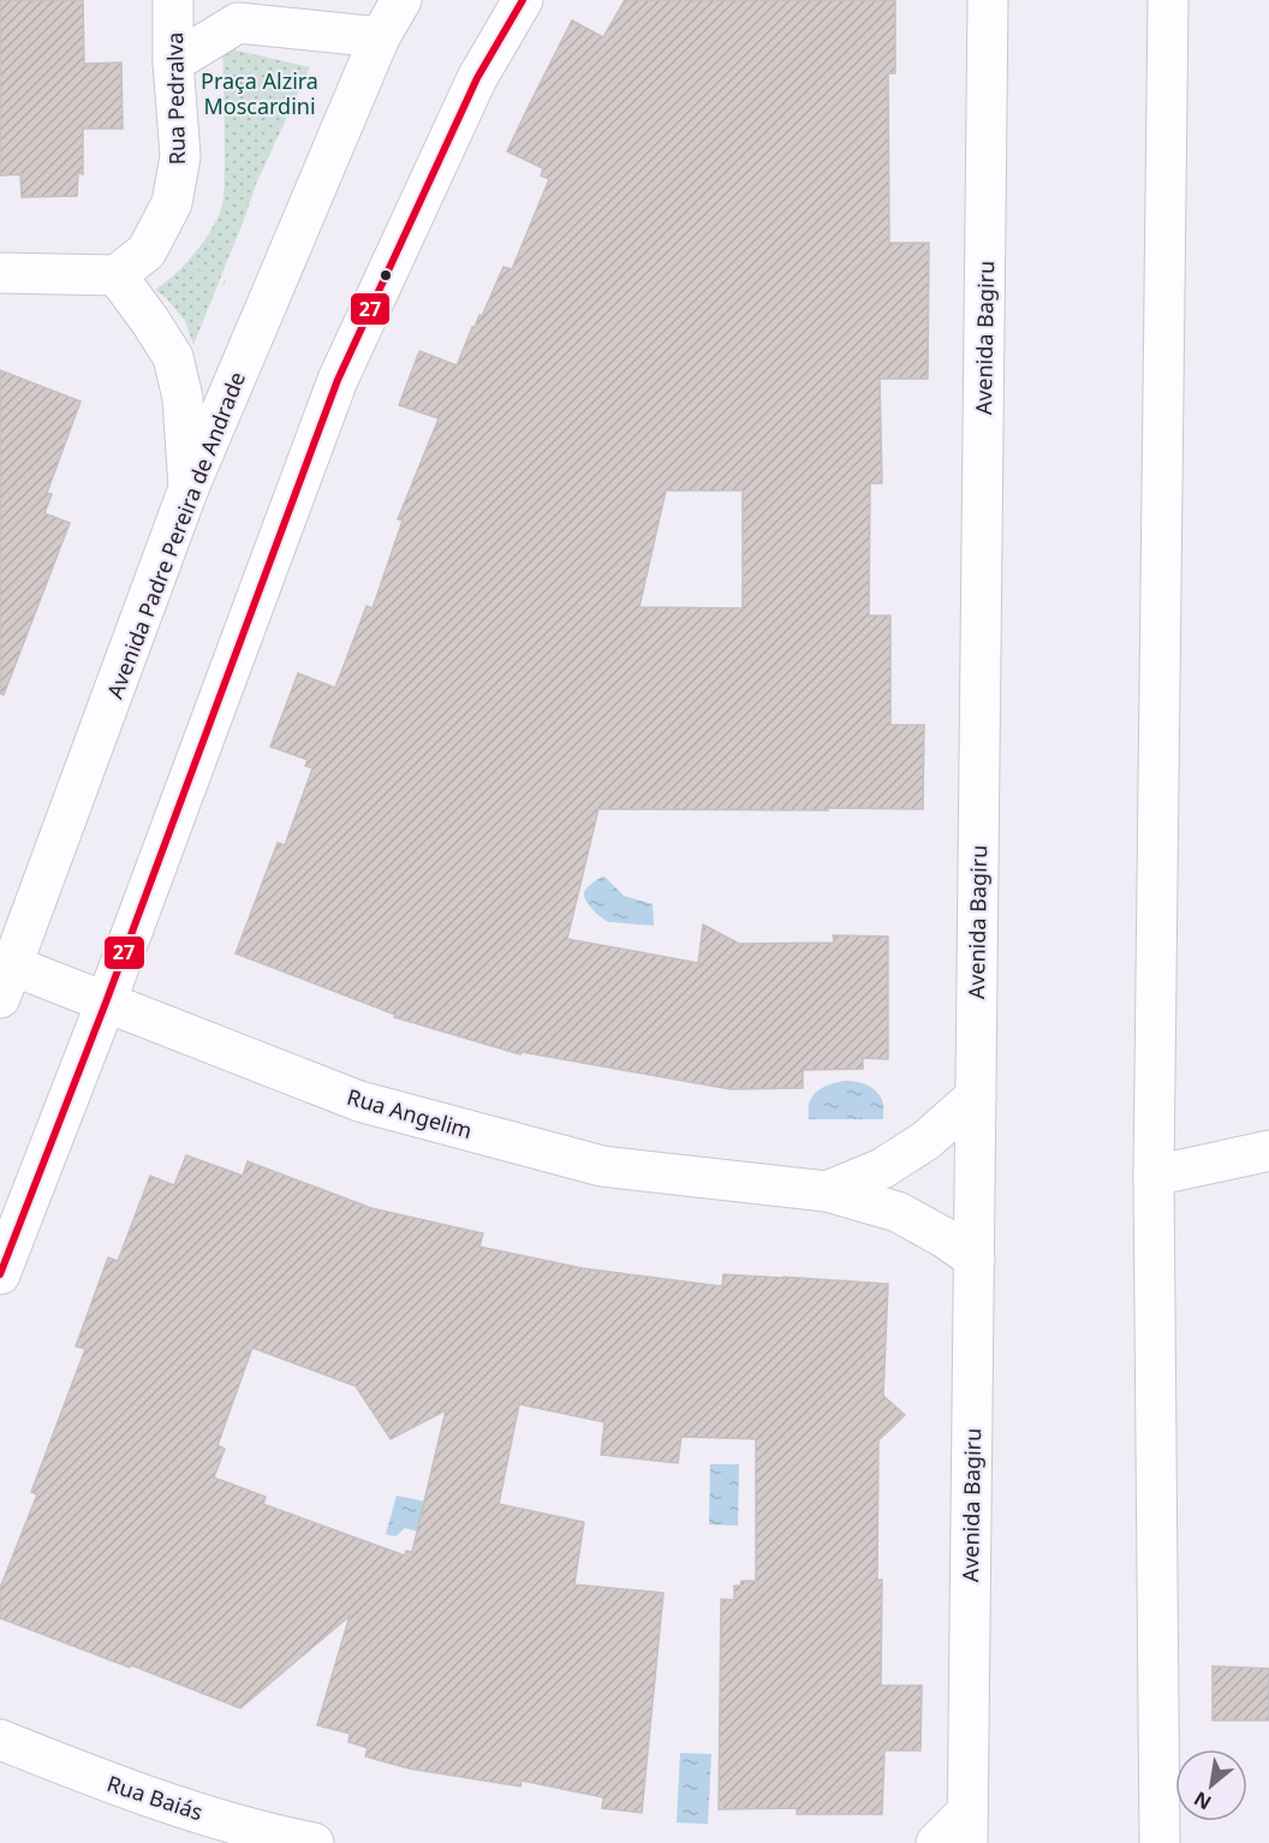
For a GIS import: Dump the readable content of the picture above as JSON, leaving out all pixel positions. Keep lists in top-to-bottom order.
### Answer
{
  "streets": {
    "street": [
      "Rua Pedralva",
      "Avenida Bagiru",
      "Avenida Padre Pereira de Andrade",
      "Rua Angelim",
      "Rua Baiás"
    ]
  },
  "crossings": [
    ["Avenida Bagiru", "Rua Angelim"],
    ["Avenida Padre Pereira de Andrade", "Rua Angelim"]
  ],
  "parks": ["Praça Alzira Moscardini"],
  "lines": ["transit line 27"],
  "north": "bottom left"
}
